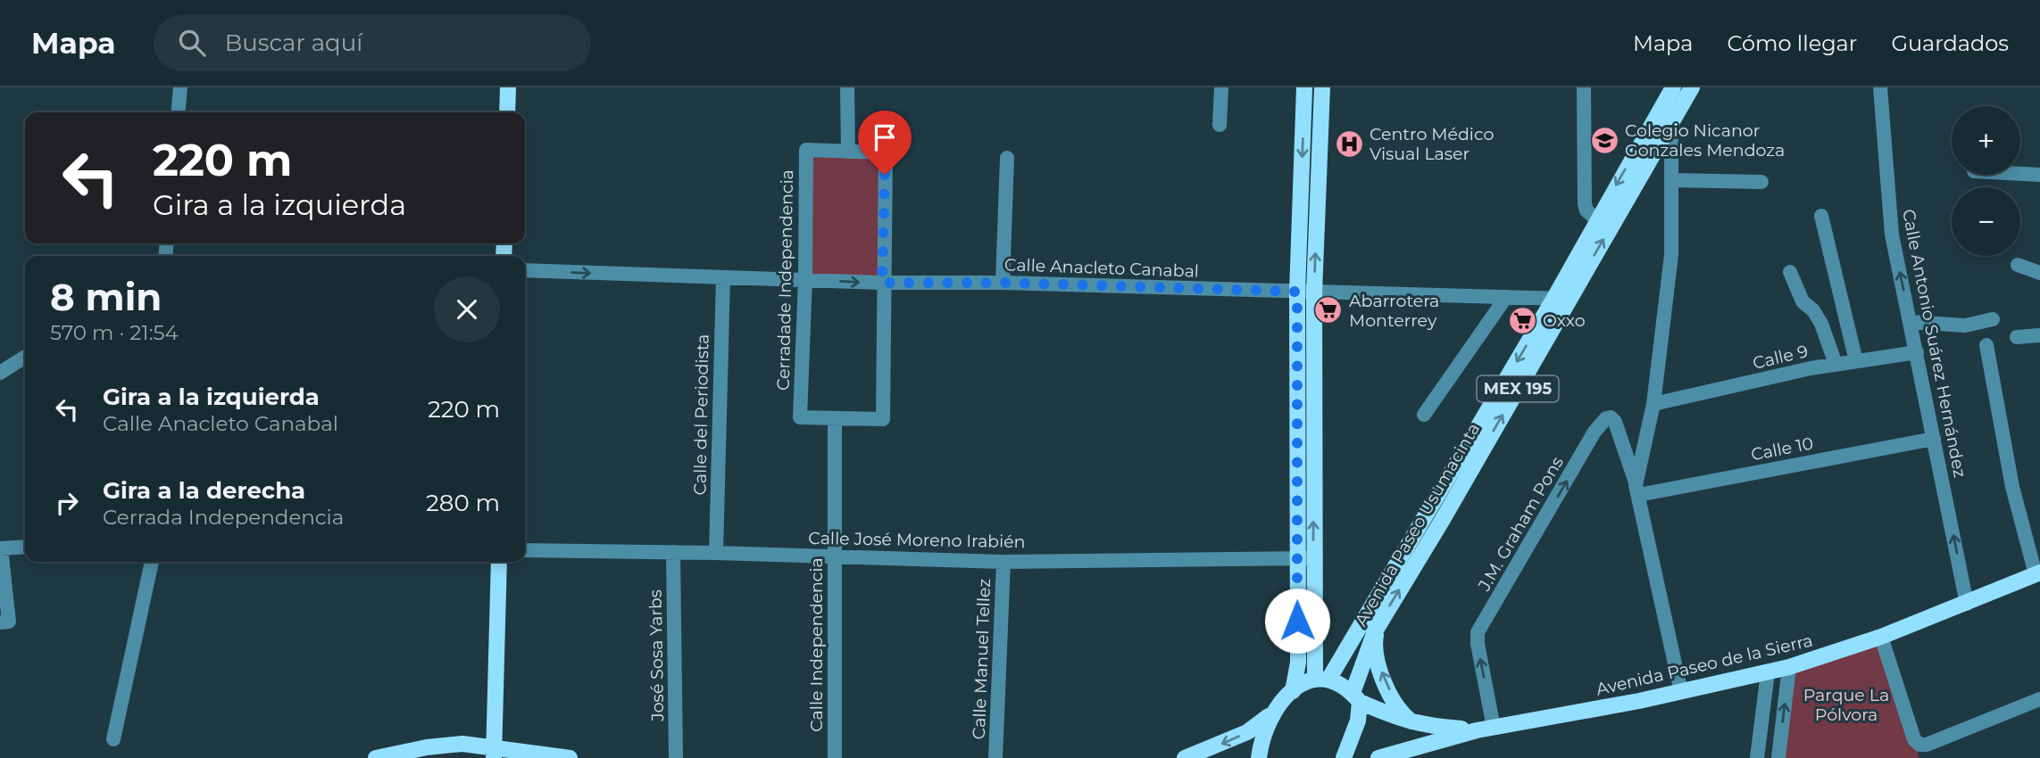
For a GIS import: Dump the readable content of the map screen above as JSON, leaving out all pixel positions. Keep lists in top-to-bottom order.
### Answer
{
  "streets": {
    "main road": ["MEX 195", "Avenida Paseo Usumacinta", "Avenida Paseo de la Sierra"],
    "street": [
      "Calle Anacleto Canabal",
      "Cerradade Independencia",
      "Calle Antonio Suárez Hernández",
      "Calle 9",
      "Calle del Periodista",
      "Calle 10",
      "J.M. Graham Pons",
      "Calle José Moreno Irabién",
      "Calle Independencia",
      "José Sosa Yarbs",
      "Calle Manuel Tellez"
    ]
  },
  "crossings": [
    ["Calle Anacleto Canabal", "Cerradade Independencia"],
    ["Calle Anacleto Canabal", "Calle del Periodista"],
    ["Calle Anacleto Canabal", "Avenida Paseo Usumacinta"],
    ["Cerradade Independencia", "Calle Independencia"],
    ["Calle Antonio Suárez Hernández", "Calle 9"],
    ["Calle Antonio Suárez Hernández", "Calle 10"],
    ["Calle Antonio Suárez Hernández", "Avenida Paseo de la Sierra"],
    ["Calle del Periodista", "Calle José Moreno Irabién"],
    ["Calle 10", "J.M. Graham Pons"],
    ["J.M. Graham Pons", "Avenida Paseo de la Sierra"],
    ["Avenida Paseo Usumacinta", "Avenida Paseo de la Sierra"],
    ["Calle José Moreno Irabién", "Calle Independencia"],
    ["Calle José Moreno Irabién", "José Sosa Yarbs"],
    ["Calle José Moreno Irabién", "Calle Manuel Tellez"]
  ],
  "parks": ["Parque La Pólvora"],
  "places": {
    "school or university": ["Colegio Nicanor Gonzales Mendoza"],
    "hospital": ["Centro Médico Visual Laser"],
    "supermarket": ["Abarrotera Monterrey", "Oxxo"]
  },
  "page": {
    "header": "Mapa",
    "search": "Buscar aquí",
    "nav": ["Mapa", "Cómo llegar", "Guardados"],
    "map_buttons": ["+", "−"],
    "turn": ["220 m", "Gira a la izquierda"],
    "heading": ["8 min", "570 m · 21:54"],
    "list": [
      {
        "name": "Gira a la izquierda",
        "note": "Calle Anacleto Canabal",
        "value": "220 m"
      },
      {
        "name": "Gira a la derecha",
        "note": "Cerrada Independencia",
        "value": "280 m"
      }
    ]
  }
}
